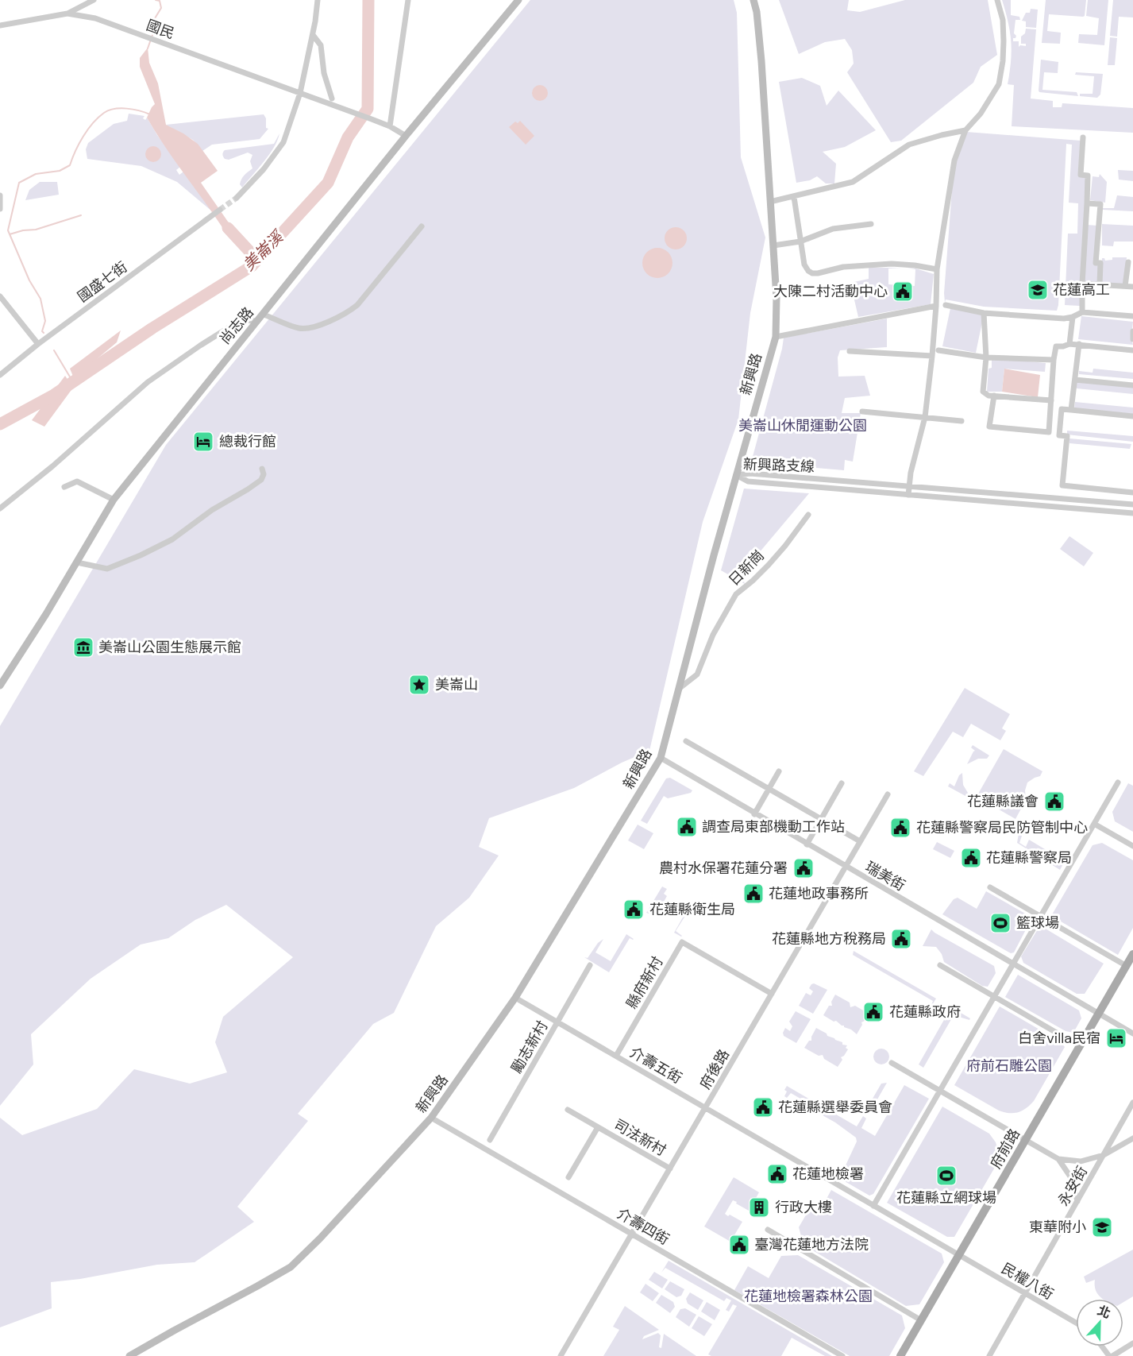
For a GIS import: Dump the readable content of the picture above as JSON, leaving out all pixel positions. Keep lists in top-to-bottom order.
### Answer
{
  "streets": {
    "main road": ["府前路"],
    "street": [
      "國民",
      "國盛七街",
      "尚志路",
      "新興路",
      "新興路支線",
      "日新崗",
      "瑞美街",
      "縣府新村",
      "勵志新村",
      "介壽五街",
      "府後路",
      "司法新村",
      "永安街",
      "介壽四街",
      "民權八街"
    ]
  },
  "crossings": [
    ["國民", "尚志路"],
    ["新興路", "新興路支線"],
    ["新興路", "日新崗"],
    ["新興路", "瑞美街"],
    ["新興路", "介壽五街"],
    ["新興路", "介壽四街"],
    ["瑞美街", "府後路"],
    ["瑞美街", "府前路"],
    ["縣府新村", "介壽五街"],
    ["縣府新村", "府後路"],
    ["勵志新村", "介壽五街"],
    ["介壽五街", "府後路"],
    ["介壽五街", "府前路"],
    ["介壽五街", "民權八街"],
    ["府後路", "司法新村"],
    ["府後路", "介壽四街"],
    ["府前路", "民權八街"],
    ["永安街", "民權八街"]
  ],
  "water": ["美崙溪"],
  "parks": ["美崙山休閒運動公園", "府前石雕公園", "花蓮地檢署森林公園"],
  "places": {
    "school or university": ["花蓮高工", "東華附小"],
    "public building": [
      "大陳二村活動中心",
      "花蓮縣議會",
      "調查局東部機動工作站",
      "花蓮縣警察局民防管制中心",
      "花蓮縣警察局",
      "農村水保署花蓮分署",
      "花蓮地政事務所",
      "花蓮縣衛生局",
      "花蓮縣地方稅務局",
      "花蓮縣政府",
      "花蓮縣選舉委員會",
      "花蓮地檢署",
      "臺灣花蓮地方法院"
    ],
    "hotel": ["總裁行館", "白舍villa民宿"],
    "museum": ["美崙山公園生態展示館"],
    "place": ["美崙山"],
    "sports": ["籃球場", "花蓮縣立網球場"],
    "building": ["行政大樓"]
  },
  "north": "top"
}
